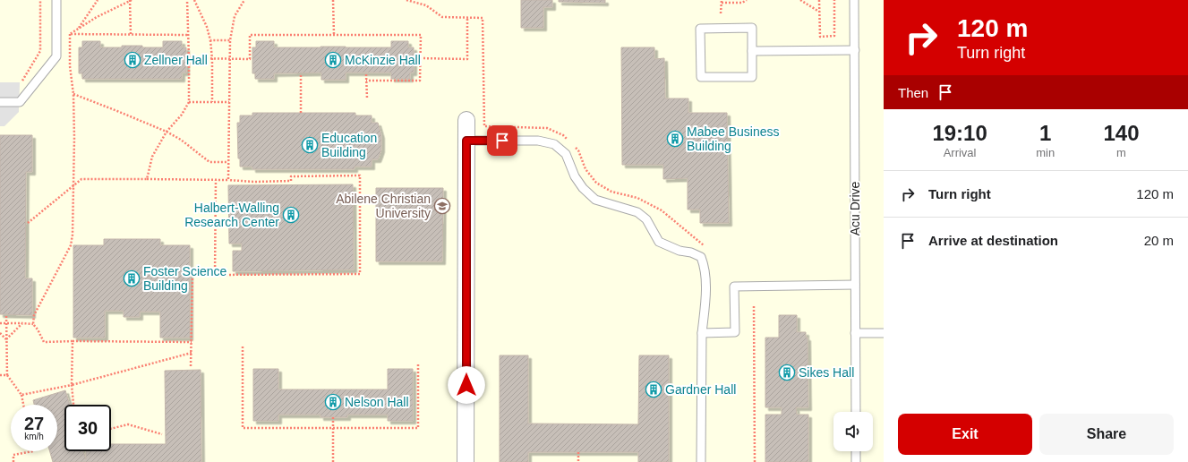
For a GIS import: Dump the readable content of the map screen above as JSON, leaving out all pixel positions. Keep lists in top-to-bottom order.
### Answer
{
  "streets": {
    "lane": ["Acu Drive"]
  },
  "places": {
    "building": [
      "Zellner Hall",
      "McKinzie Hall",
      "Mabee Business Building",
      "Education Building",
      "Halbert-Walling Research Center",
      "Foster Science Building",
      "Sikes Hall",
      "Gardner Hall",
      "Nelson Hall"
    ],
    "school or university": ["Abilene Christian University"]
  },
  "page": {
    "turn": ["120 m", "Turn right"],
    "then": "Then",
    "eta": [
      "19:10",
      "Arrival",
      "1",
      "min",
      "140",
      "m"
    ],
    "list": [
      {
        "name": "Turn right",
        "value": "120 m"
      },
      {
        "name": "Arrive at destination",
        "value": "20 m"
      }
    ],
    "speed": "27 km/h",
    "limit": "30",
    "buttons": ["Exit", "Share"]
  }
}
